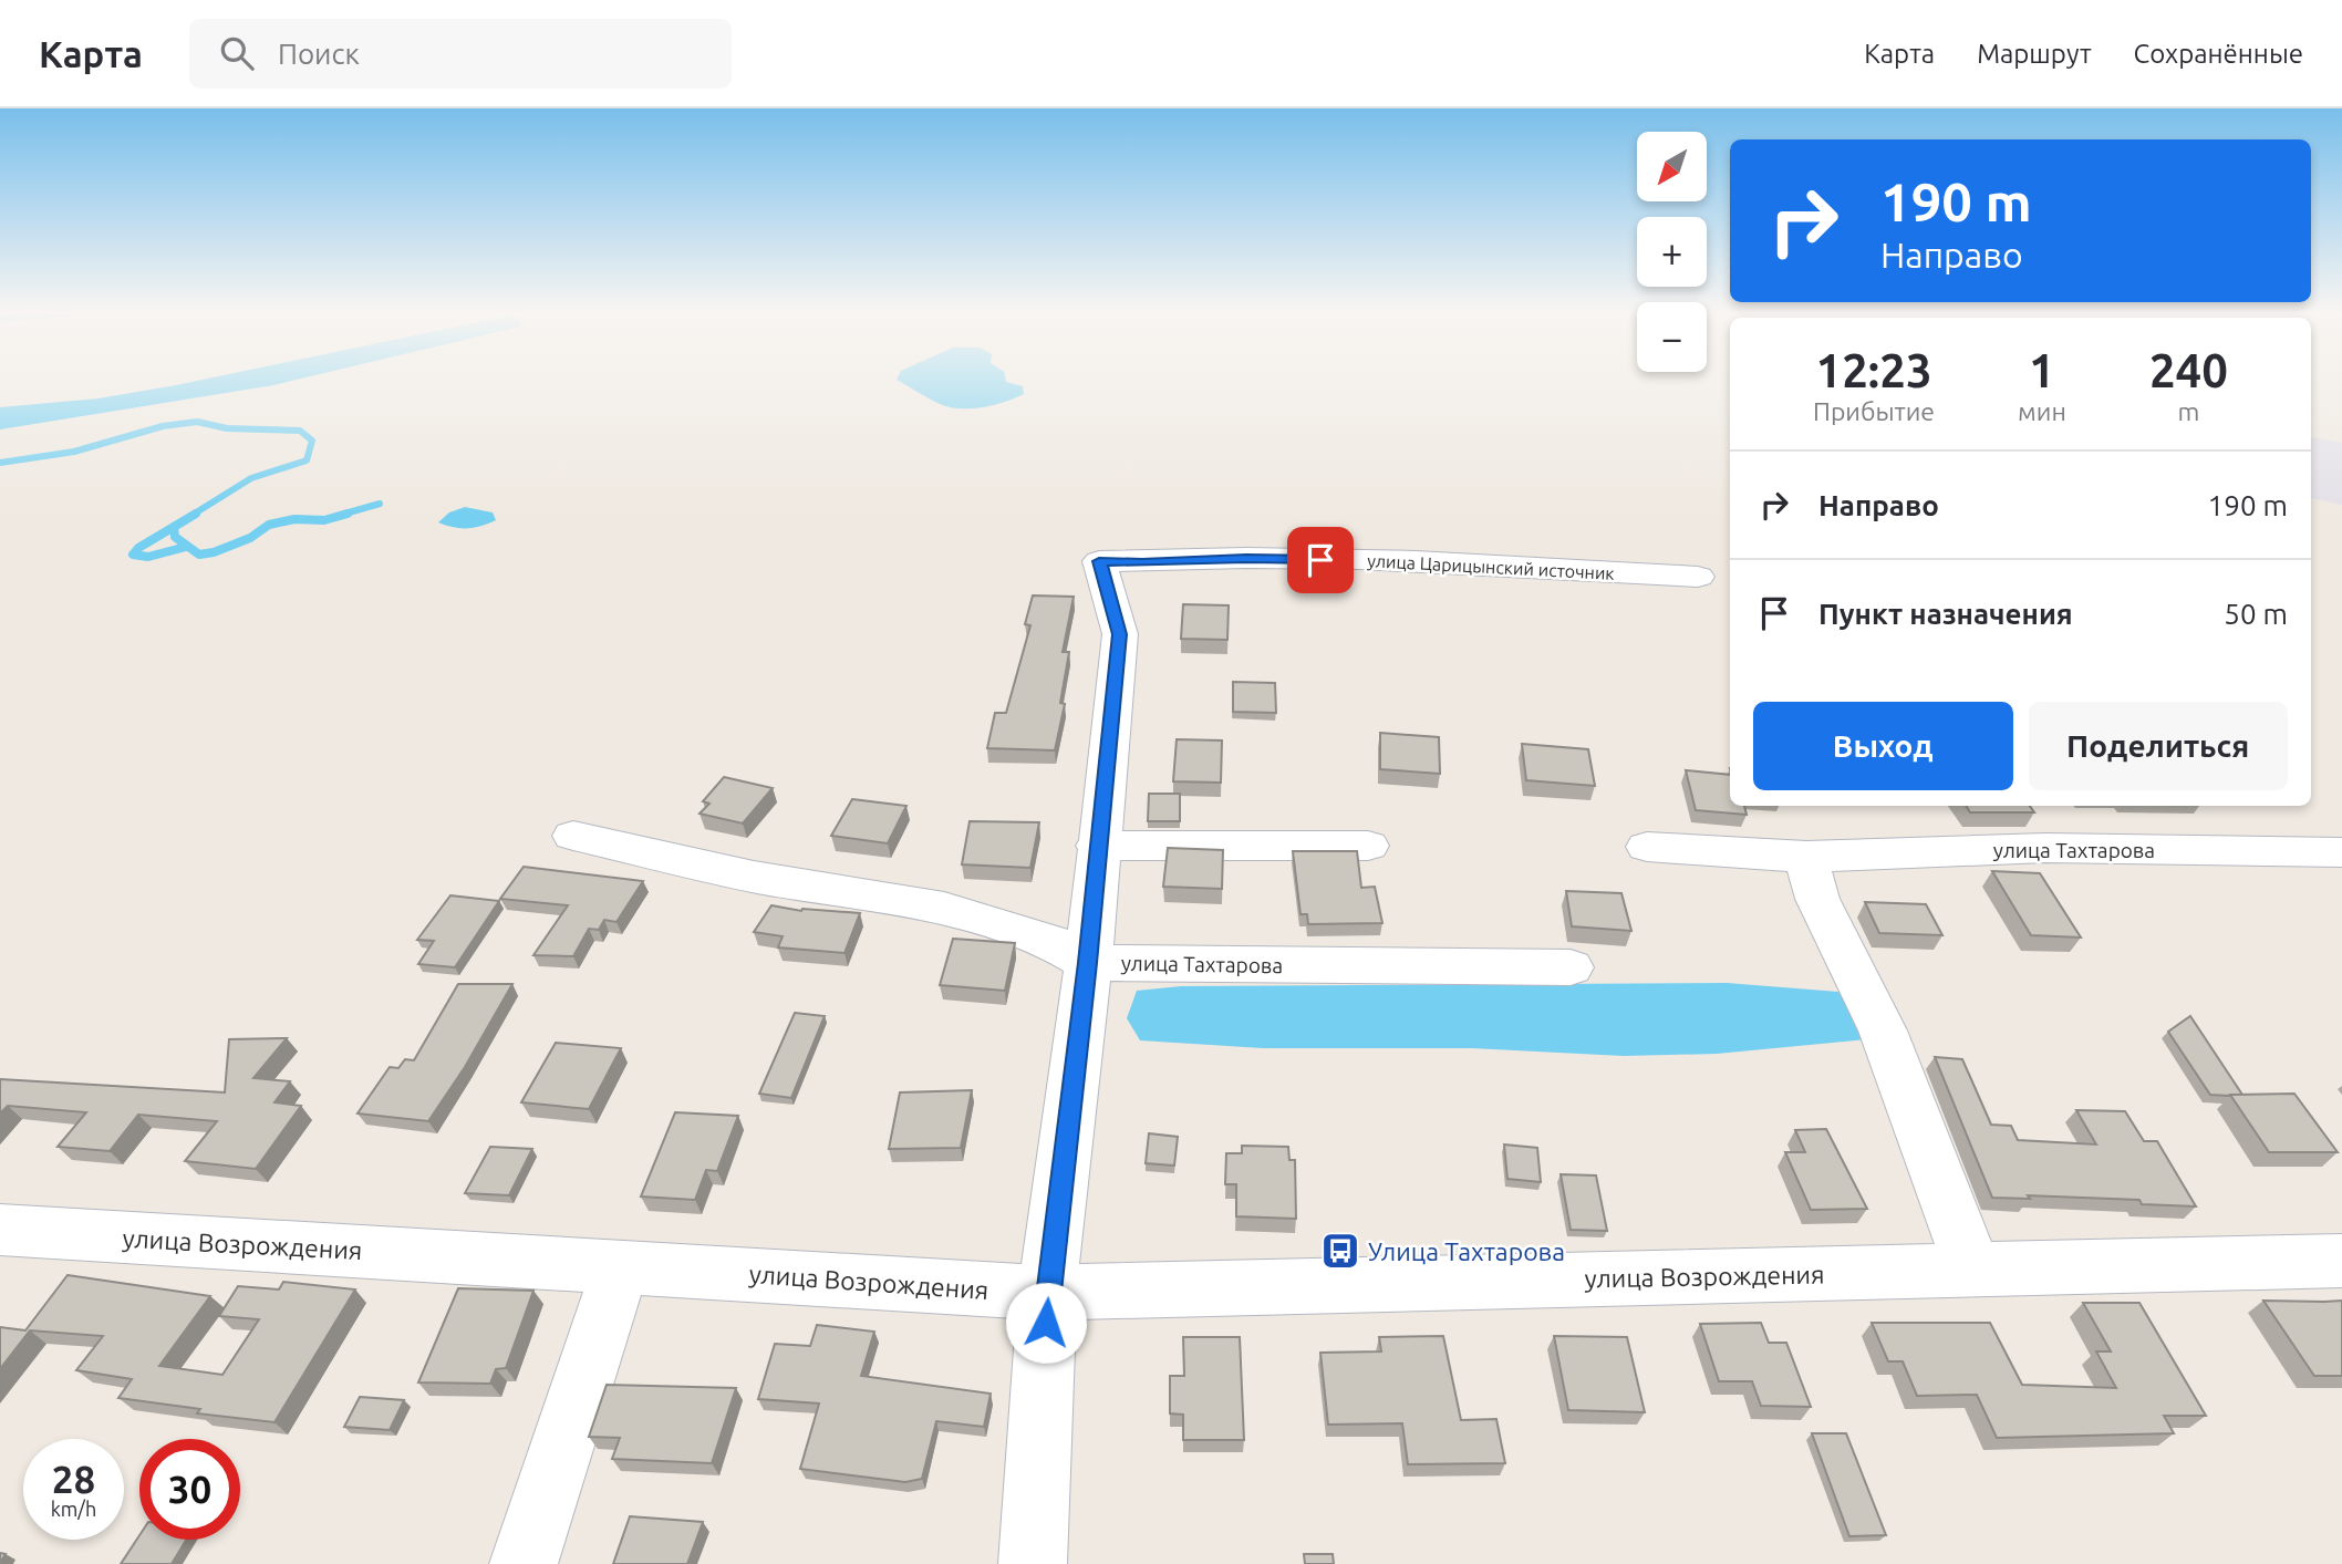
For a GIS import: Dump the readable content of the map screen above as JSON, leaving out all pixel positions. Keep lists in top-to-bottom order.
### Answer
{
  "streets": {
    "street": ["улица Царицынский источник", "улица Тахтарова", "улица Возрождения"]
  },
  "places": {
    "bus stop": ["Улица Тахтарова"]
  },
  "north": "bottom left",
  "page": {
    "header": "Карта",
    "search": "Поиск",
    "nav": ["Карта", "Маршрут", "Сохранённые"],
    "map_buttons": ["+", "−"],
    "turn": ["190 m", "Направо"],
    "eta": [
      "12:23",
      "Прибытие",
      "1",
      "мин",
      "240",
      "m"
    ],
    "list": [
      {
        "name": "Направо",
        "value": "190 m"
      },
      {
        "name": "Пункт назначения",
        "value": "50 m"
      }
    ],
    "buttons": ["Выход", "Поделиться"],
    "speed": "28 km/h",
    "limit": "30"
  }
}
